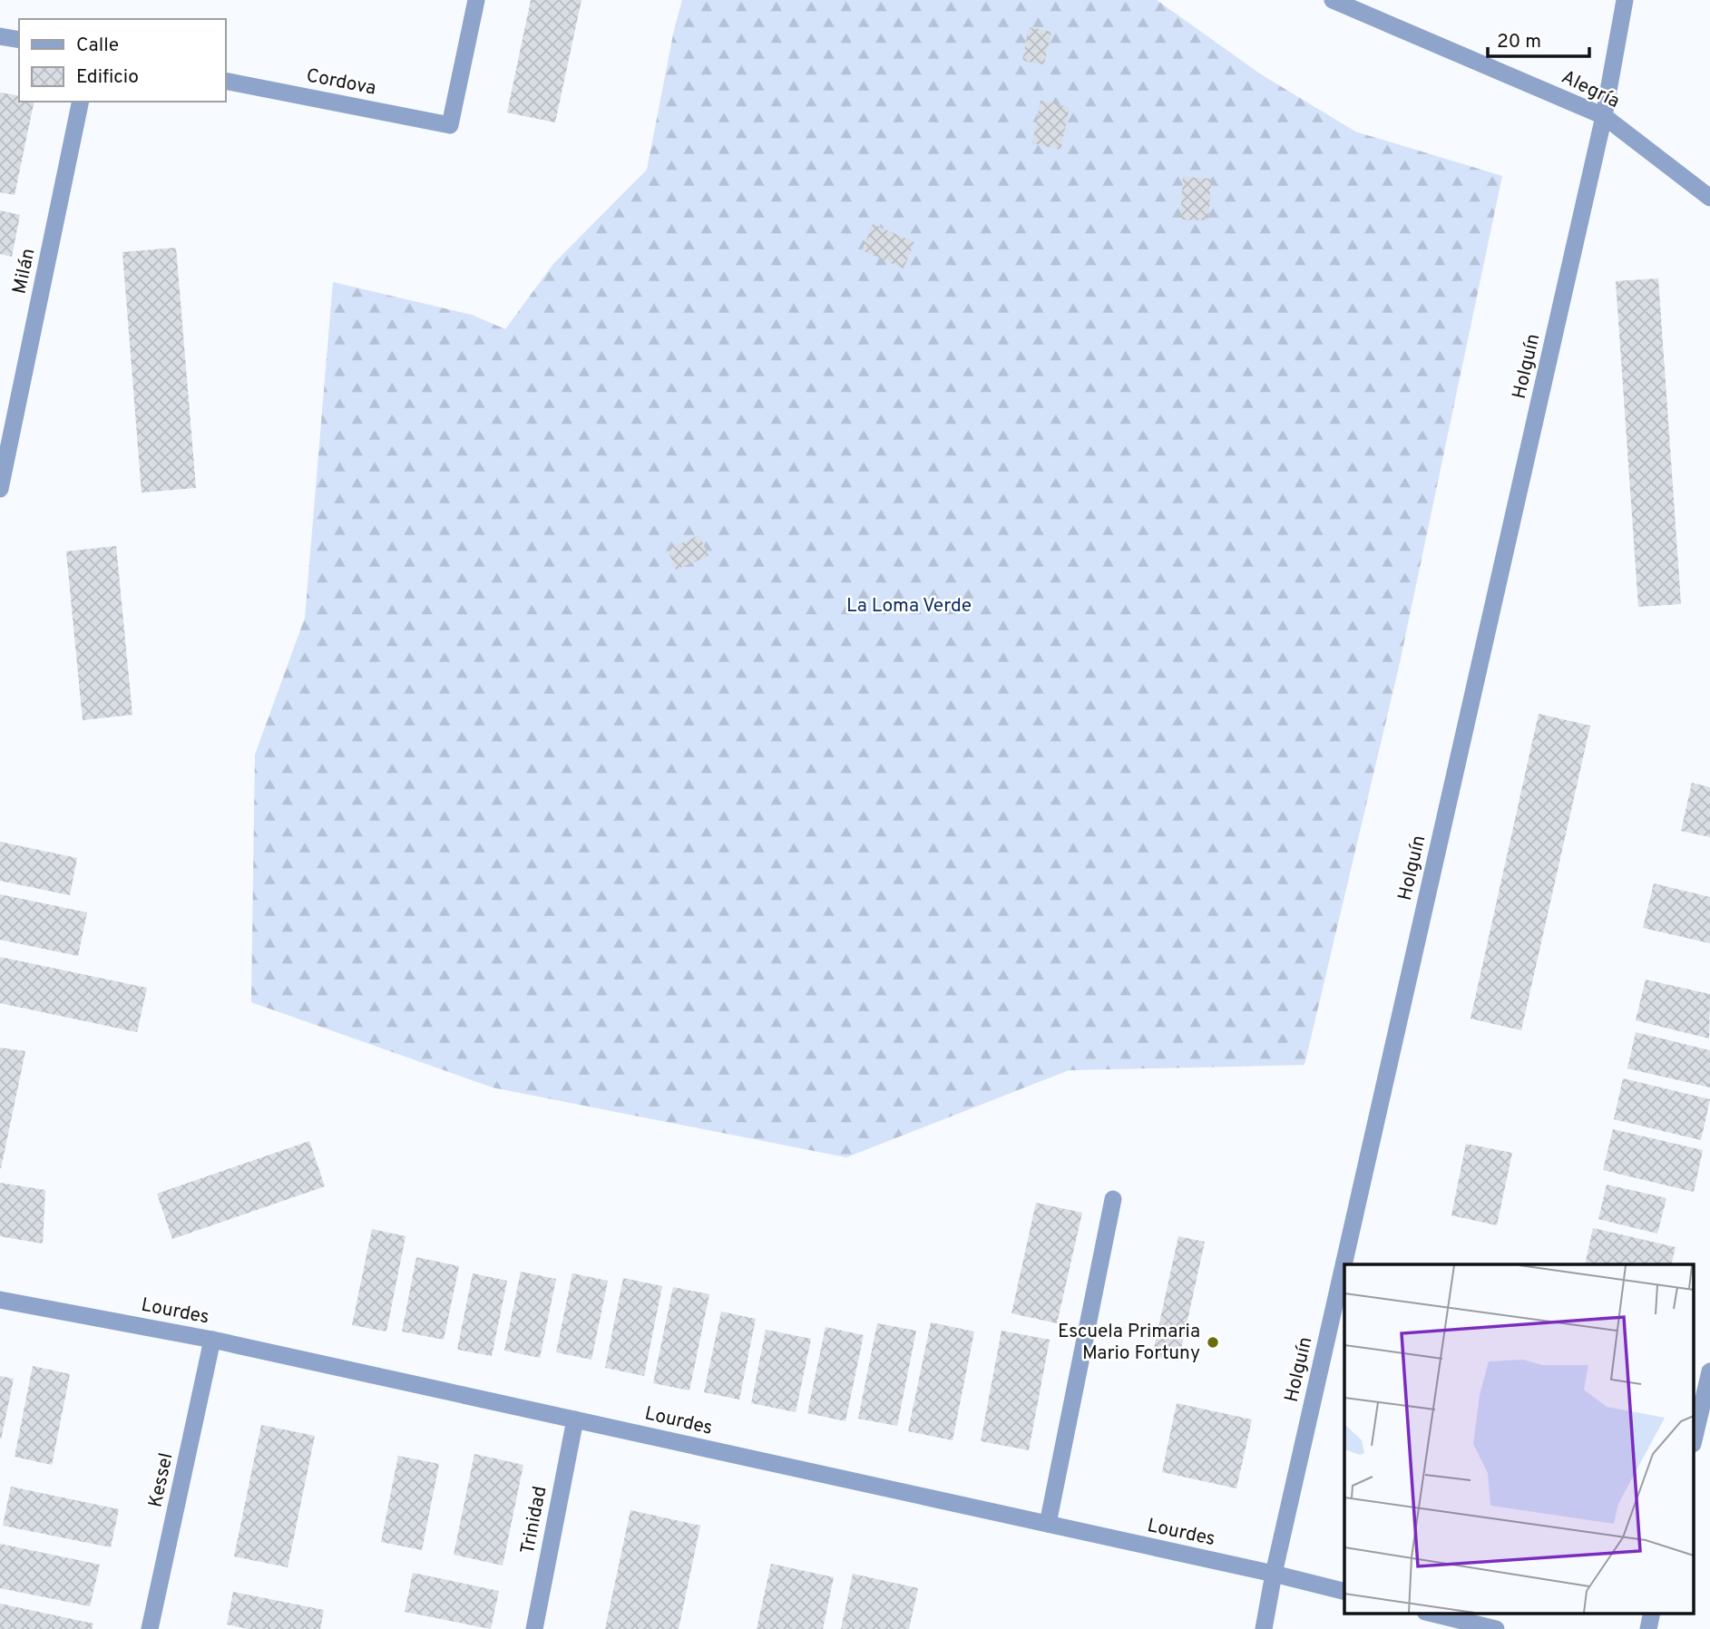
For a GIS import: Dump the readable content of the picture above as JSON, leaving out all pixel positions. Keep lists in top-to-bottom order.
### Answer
{
  "streets": {
    "street": [
      "Cordova",
      "Alegría",
      "Milán",
      "Holguín",
      "Lourdes",
      "Kessel",
      "Trinidad"
    ]
  },
  "crossings": [
    ["Alegría", "Holguín"],
    ["Holguín", "Lourdes"],
    ["Lourdes", "Kessel"],
    ["Lourdes", "Trinidad"]
  ],
  "parks": ["La Loma Verde"],
  "places": ["Escuela Primaria Mario Fortuny"],
  "legend": ["Calle", "Edificio"],
  "scale_bar": "20 m"
}
